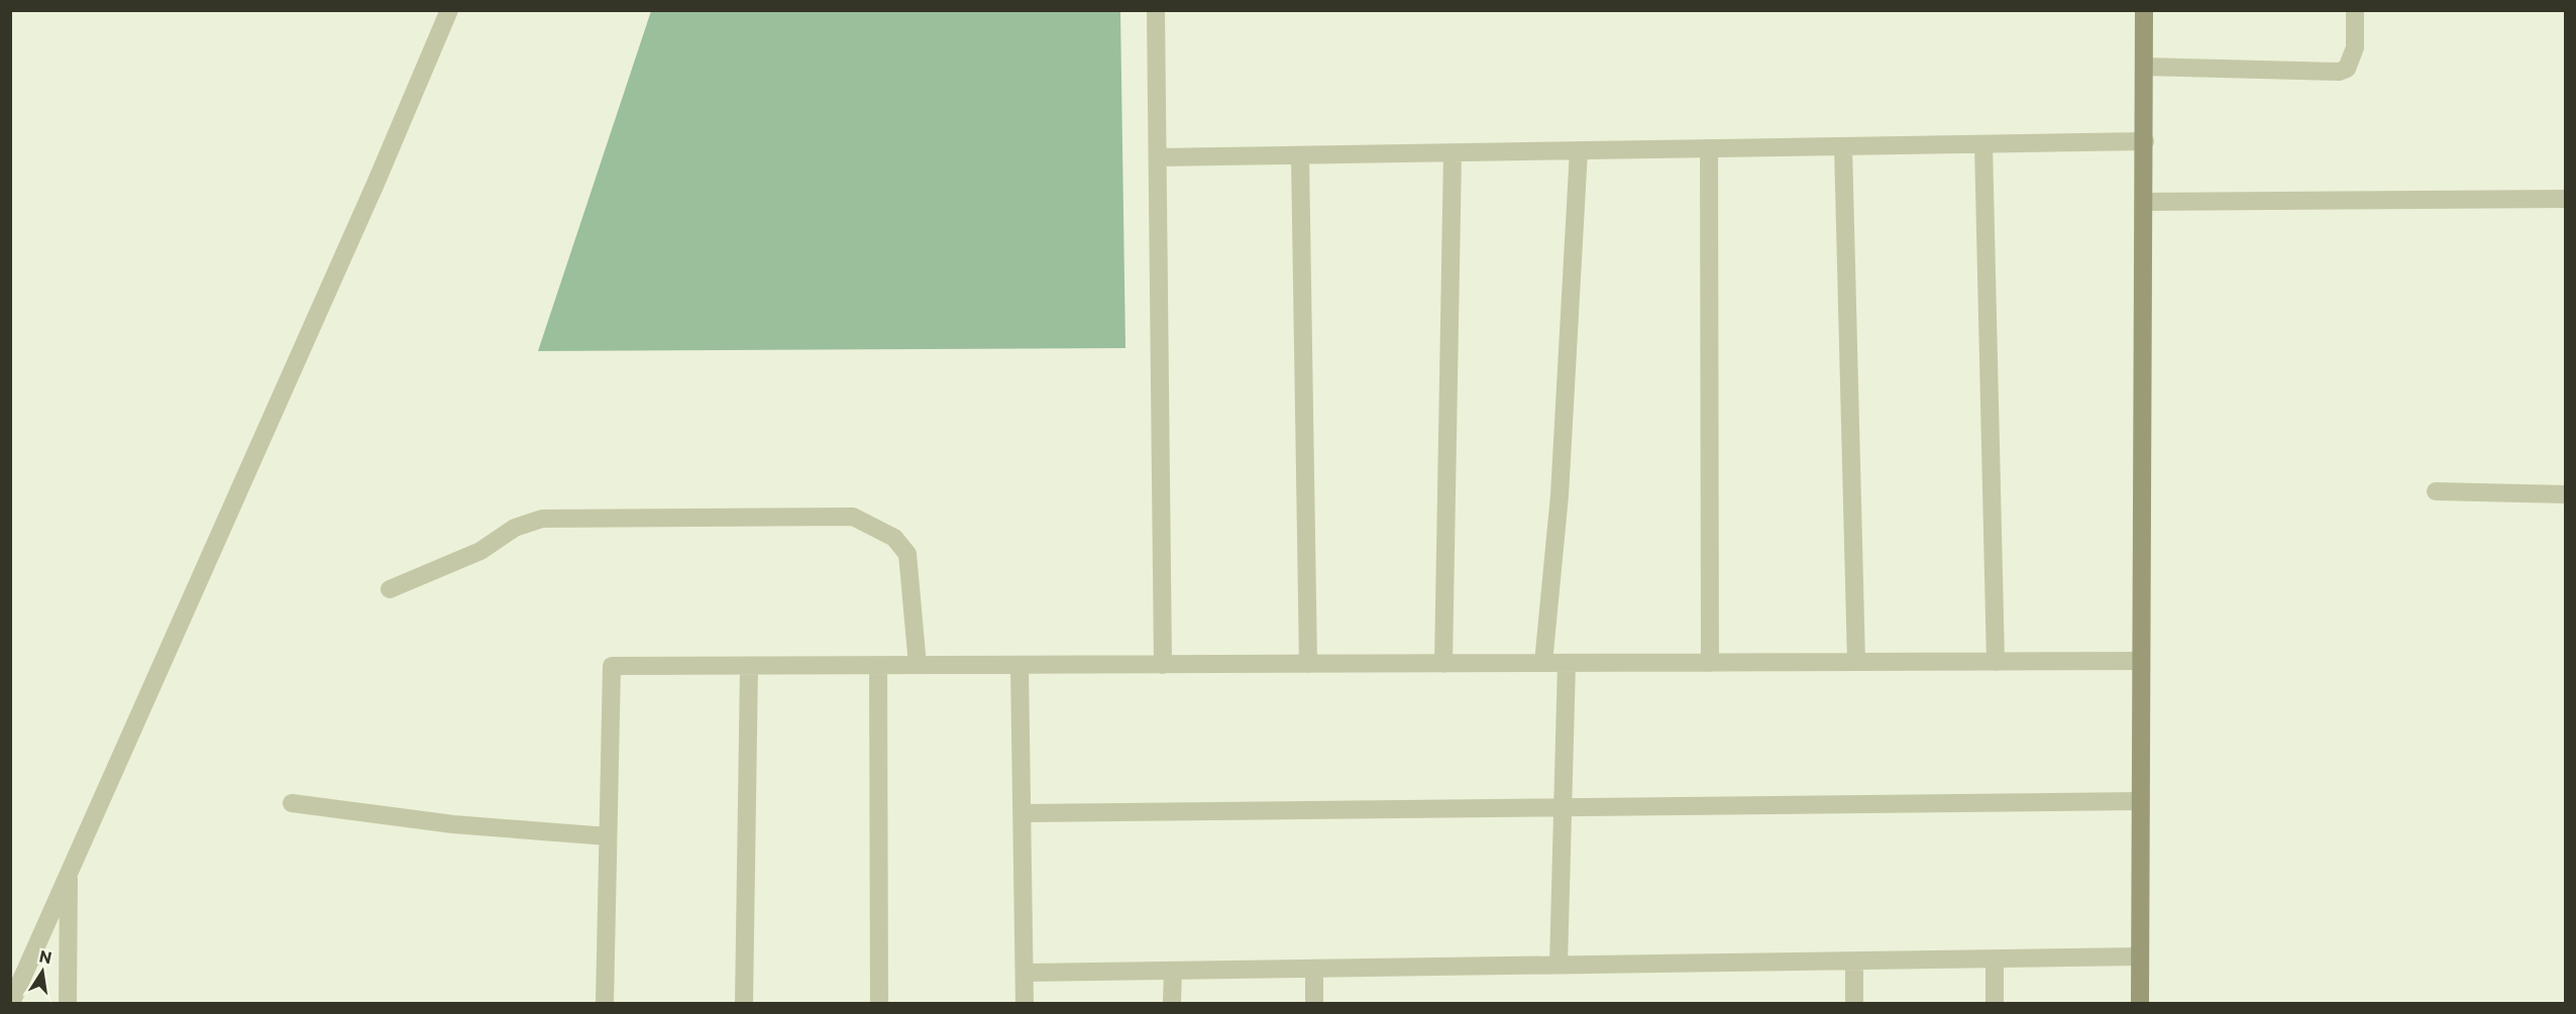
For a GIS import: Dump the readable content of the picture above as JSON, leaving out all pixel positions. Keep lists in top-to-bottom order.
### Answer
{
  "north": "top"
}
